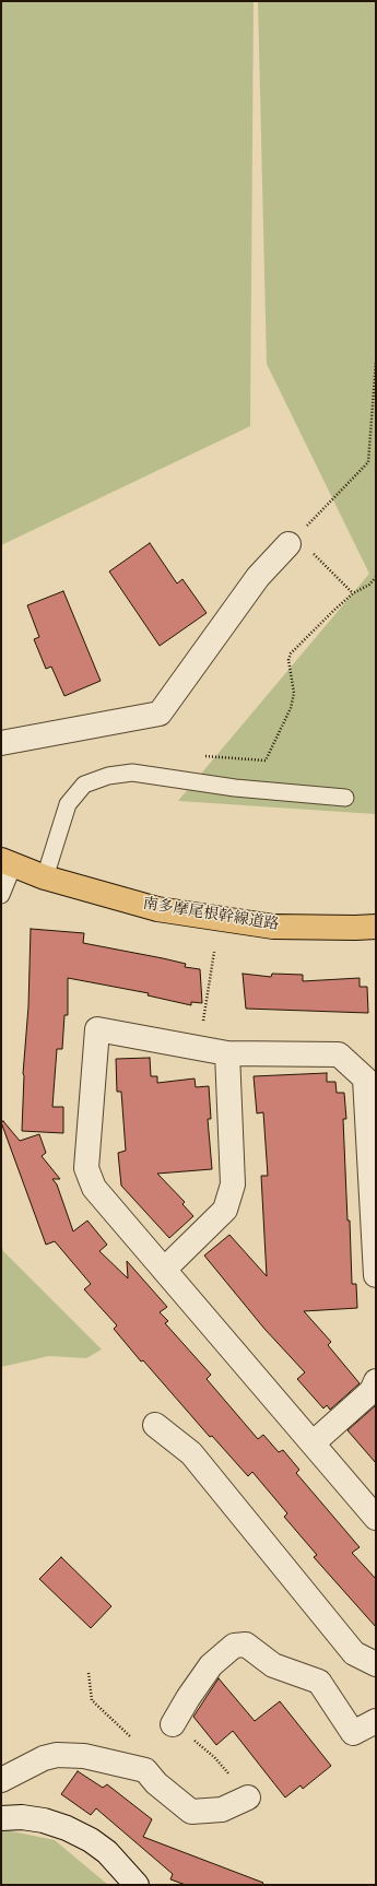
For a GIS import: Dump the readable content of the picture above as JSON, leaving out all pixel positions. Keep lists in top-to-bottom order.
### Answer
{
  "streets": {
    "main road": ["南多摩尾根幹線道路"]
  }
}
